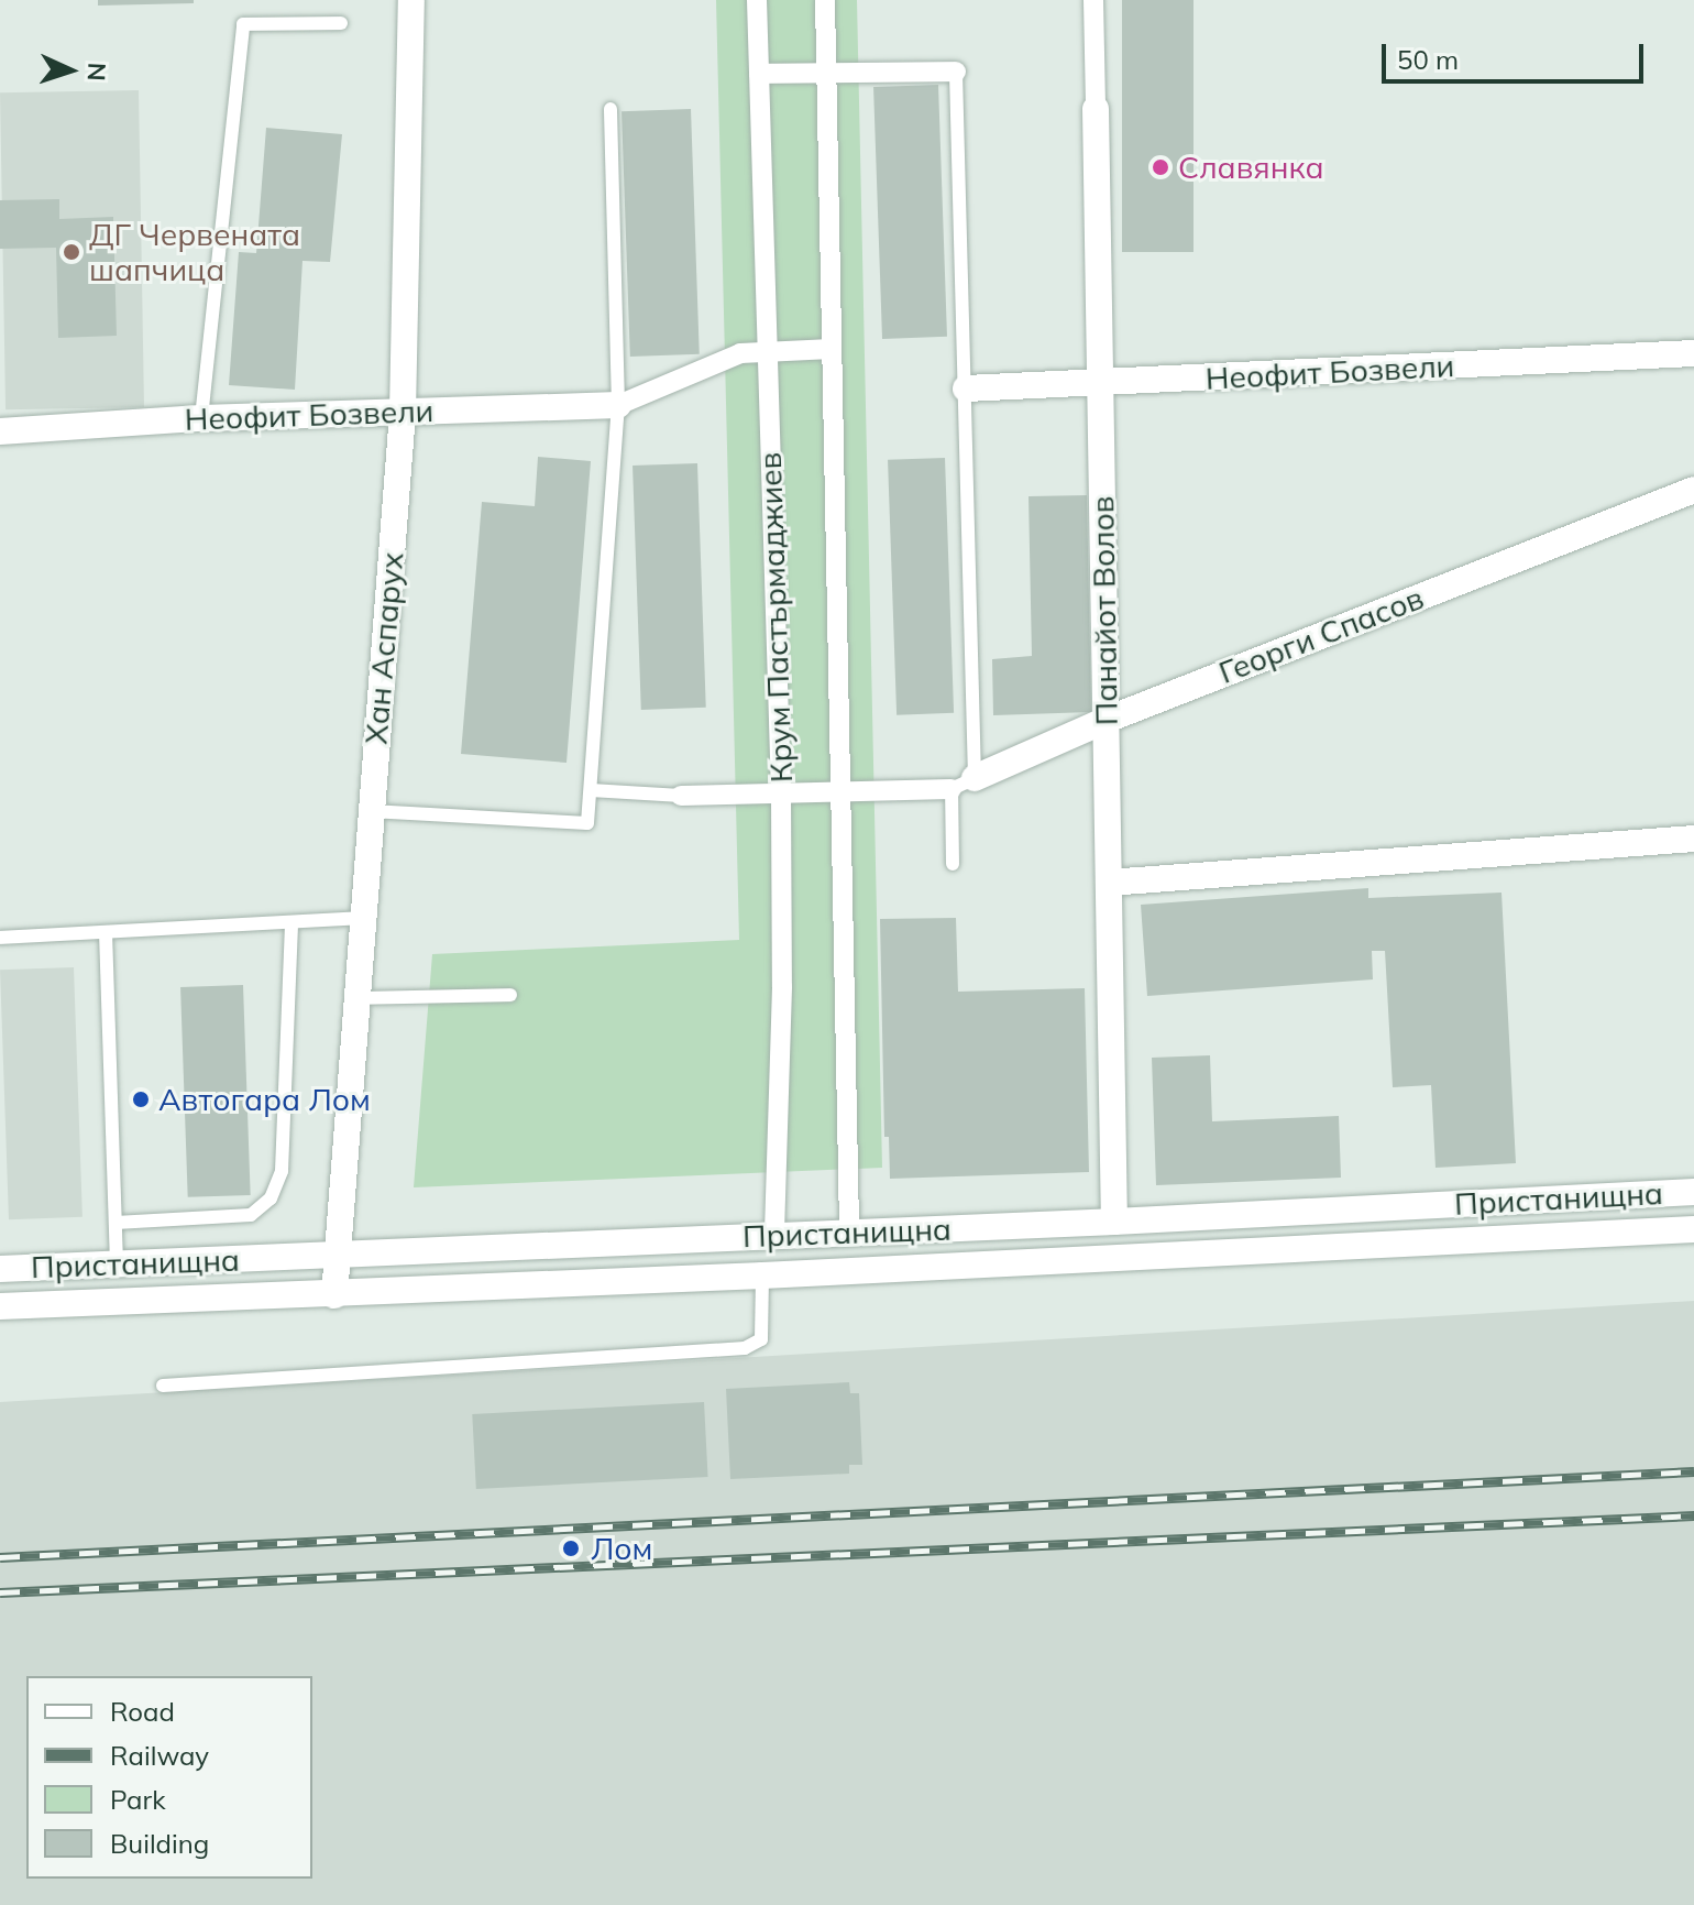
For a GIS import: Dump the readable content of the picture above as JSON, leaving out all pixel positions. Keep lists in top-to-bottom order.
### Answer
{
  "streets": {
    "street": [
      "Неофит Бозвели",
      "Панайот Волов",
      "Крум Пастърмаджиев",
      "Георги Спасов",
      "Хан Аспарух",
      "Пристанищна"
    ]
  },
  "crossings": [
    ["Неофит Бозвели", "Панайот Волов"],
    ["Неофит Бозвели", "Хан Аспарух"],
    ["Панайот Волов", "Георги Спасов"],
    ["Панайот Волов", "Пристанищна"],
    ["Крум Пастърмаджиев", "Пристанищна"],
    ["Хан Аспарух", "Пристанищна"]
  ],
  "places": [
    "Славянка",
    "ДГ Червената шапчица",
    "Автогара Лом",
    "Лом"
  ],
  "legend": [
    "Road",
    "Railway",
    "Park",
    "Building"
  ],
  "scale_bar": "50 m",
  "north": "right"
}
